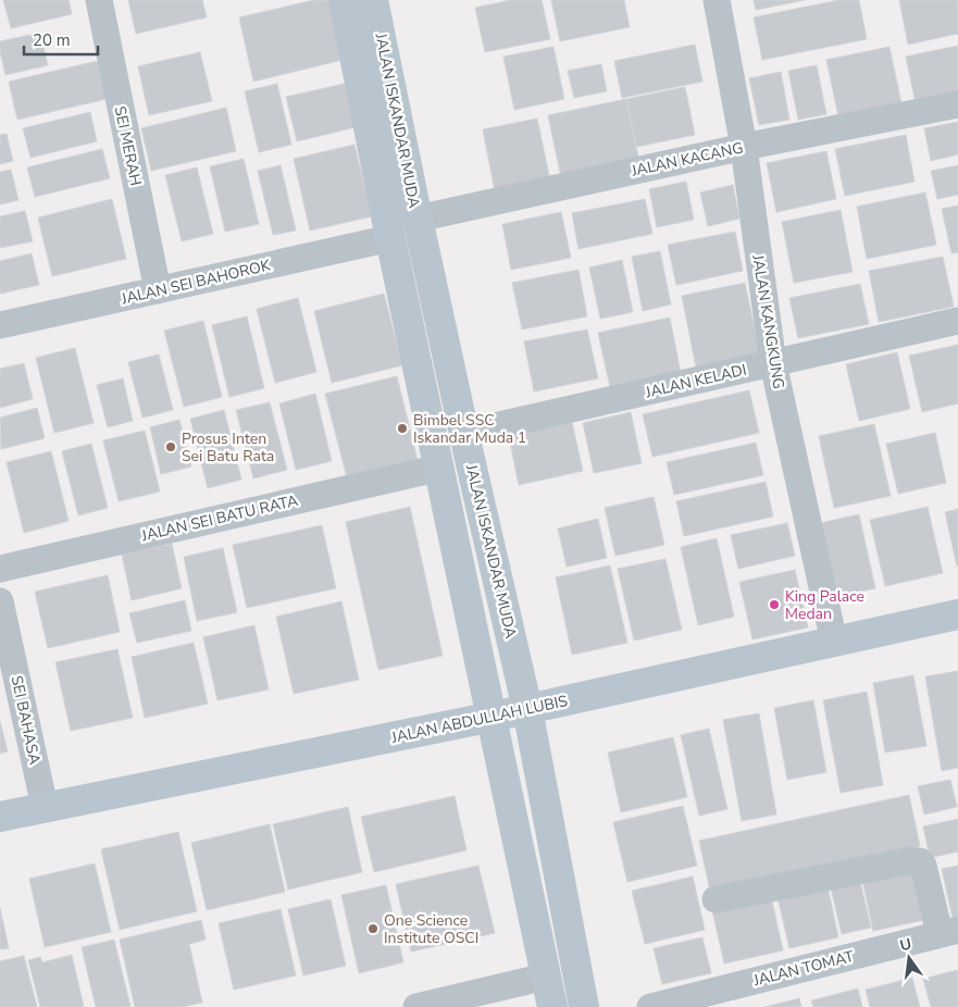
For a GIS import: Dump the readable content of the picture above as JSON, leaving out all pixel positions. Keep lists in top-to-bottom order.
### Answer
{
  "streets": {
    "main road": ["JALAN ISKANDAR MUDA", "JALAN ABDULLAH LUBIS"],
    "street": [
      "SEI MERAH",
      "JALAN KACANG",
      "JALAN SEI BAHOROK",
      "JALAN KANGKUNG",
      "JALAN KELADI",
      "JALAN SEI BATU RATA",
      "SEI BAHASA",
      "JALAN TOMAT"
    ]
  },
  "crossings": [
    ["JALAN ISKANDAR MUDA", "JALAN KACANG"],
    ["JALAN ISKANDAR MUDA", "JALAN SEI BAHOROK"],
    ["JALAN ISKANDAR MUDA", "JALAN KELADI"],
    ["JALAN ISKANDAR MUDA", "JALAN SEI BATU RATA"],
    ["JALAN ISKANDAR MUDA", "JALAN ABDULLAH LUBIS"],
    ["SEI MERAH", "JALAN SEI BAHOROK"],
    ["JALAN KACANG", "JALAN KANGKUNG"],
    ["JALAN KANGKUNG", "JALAN KELADI"],
    ["JALAN KANGKUNG", "JALAN ABDULLAH LUBIS"],
    ["JALAN ABDULLAH LUBIS", "SEI BAHASA"]
  ],
  "places": [
    "Bimbel SSC Iskandar Muda 1",
    "Prosus Inten Sei Batu Rata",
    "King Palace Medan",
    "One Science Institute OSCI"
  ],
  "scale_bar": "20 m",
  "north": "top"
}
